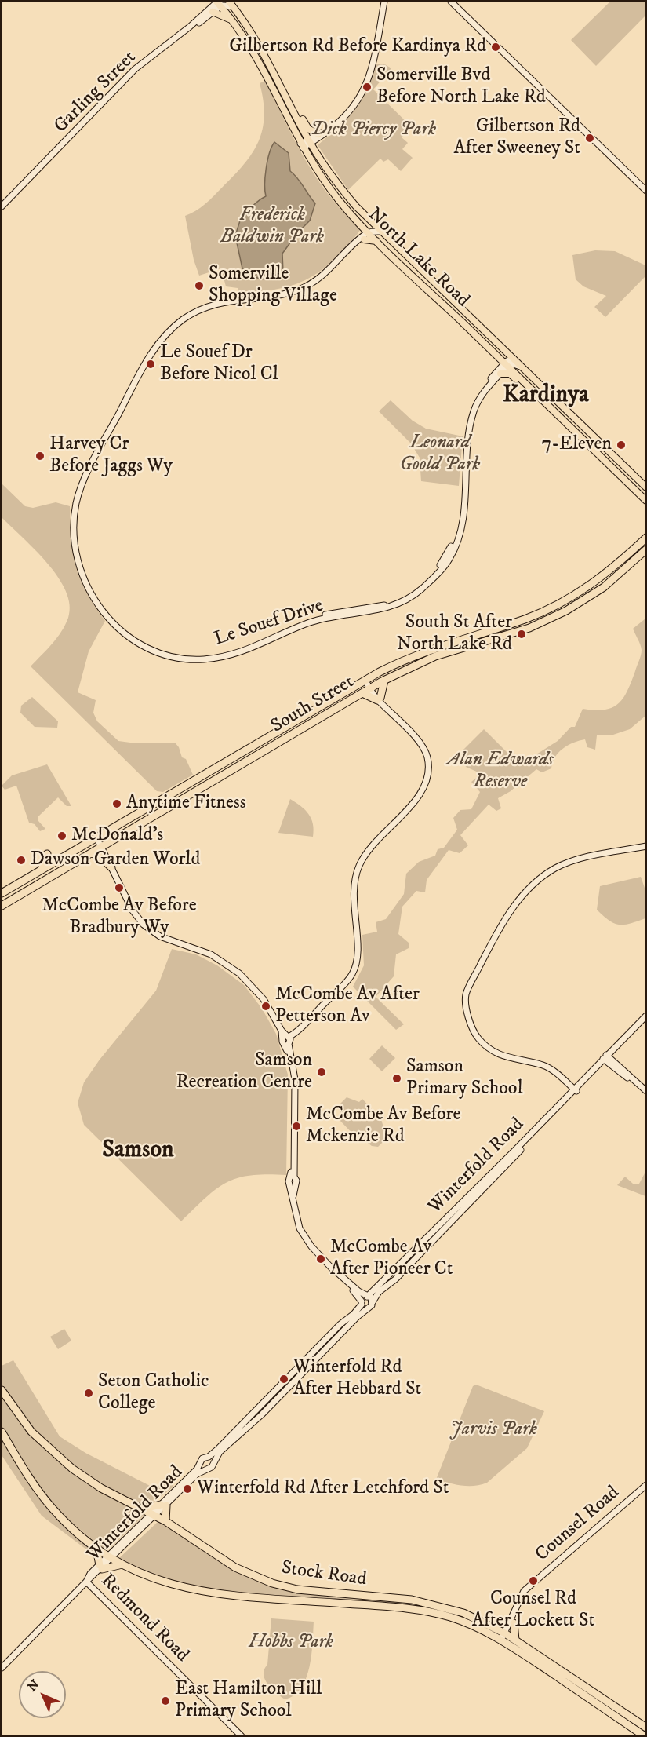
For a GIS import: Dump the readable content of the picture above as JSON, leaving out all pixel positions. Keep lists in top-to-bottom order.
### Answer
{
  "streets": {
    "highway": ["South Street", "Stock Road"],
    "main road": ["North Lake Road"],
    "street": [
      "Garling Street",
      "Le Souef Drive",
      "Winterfold Road",
      "Counsel Road",
      "Redmond Road"
    ]
  },
  "crossings": [
    ["Garling Street", "North Lake Road"],
    ["North Lake Road", "Le Souef Drive"],
    ["Winterfold Road", "Stock Road"],
    ["Winterfold Road", "Redmond Road"],
    ["Counsel Road", "Stock Road"]
  ],
  "districts": ["Kardinya", "Samson"],
  "parks": [
    "Dick Piercy Park",
    "Frederick Baldwin Park",
    "Leonard Goold Park",
    "Alan Edwards Reserve",
    "Jarvis Park",
    "Hobbs Park"
  ],
  "places": [
    "Gilbertson Rd Before Kardinya Rd",
    "Somerville Bvd Before North Lake Rd",
    "Gilbertson Rd After Sweeney St",
    "Somerville Shopping Village",
    "Le Souef Dr Before Nicol Cl",
    "7-Eleven",
    "Harvey Cr Before Jaggs Wy",
    "South St After North Lake Rd",
    "Anytime Fitness",
    "McDonald's",
    "Dawson Garden World",
    "McCombe Av Before Bradbury Wy",
    "McCombe Av After Petterson Av",
    "Samson Recreation Centre",
    "Samson Primary School",
    "McCombe Av Before Mckenzie Rd",
    "McCombe Av After Pioneer Ct",
    "Winterfold Rd After Hebbard St",
    "Seton Catholic College",
    "Winterfold Rd After Letchford St",
    "Counsel Rd After Lockett St",
    "East Hamilton Hill Primary School"
  ],
  "north": "top left"
}
